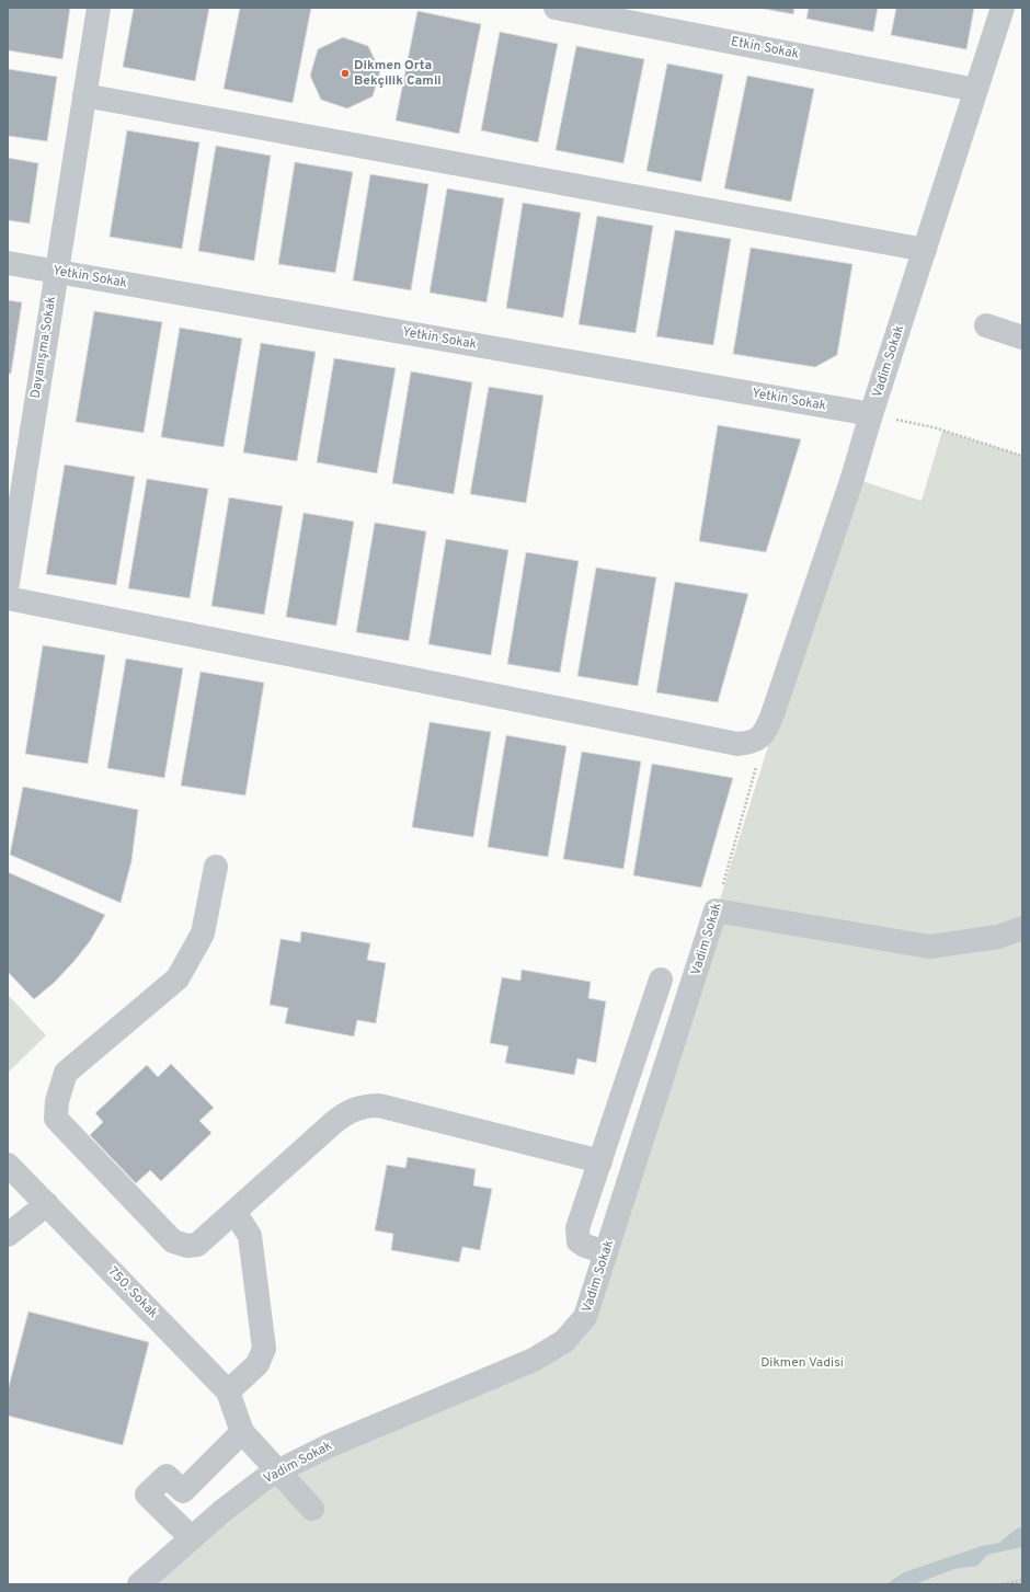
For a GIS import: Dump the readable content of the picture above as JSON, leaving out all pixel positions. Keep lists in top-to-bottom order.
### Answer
{
  "streets": {
    "street": [
      "Etkin Sokak",
      "Yetkin Sokak",
      "Dayanışma Sokak",
      "Vadim Sokak",
      "750. Sokak"
    ]
  },
  "crossings": [
    ["Etkin Sokak", "Vadim Sokak"],
    ["Yetkin Sokak", "Dayanışma Sokak"],
    ["Yetkin Sokak", "Vadim Sokak"]
  ],
  "parks": ["Dikmen Vadisi"],
  "places": ["Dikmen Orta Bekçilik Camii"]
}
